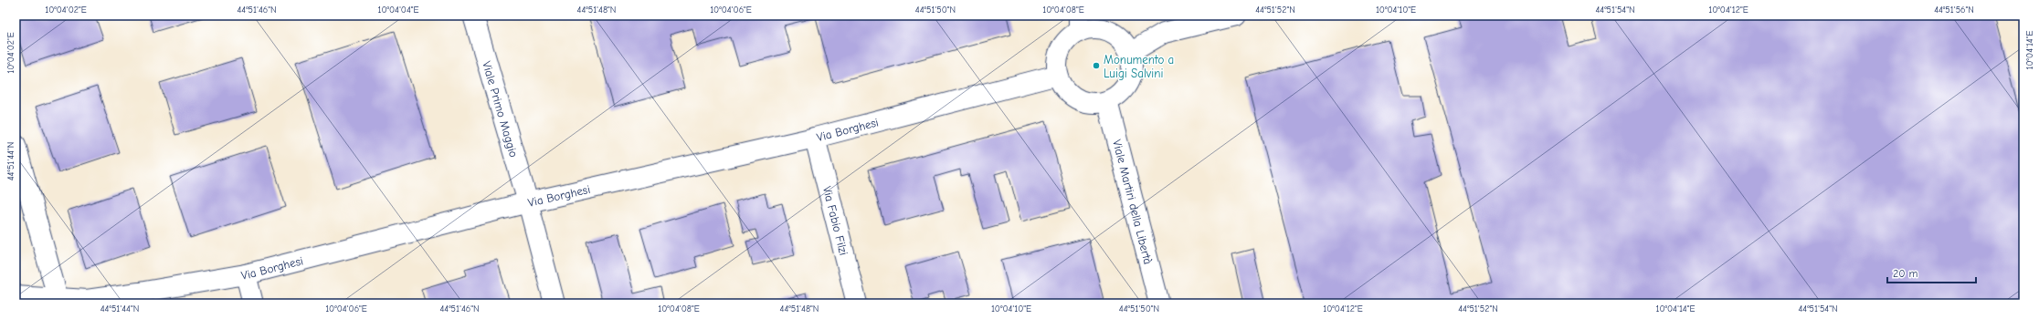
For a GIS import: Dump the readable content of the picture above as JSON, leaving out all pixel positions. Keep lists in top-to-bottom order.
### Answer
{
  "streets": {
    "street": [
      "Viale Primo Maggio",
      "Via Borghesi",
      "Viale Martiri della Libertà",
      "Via Fabio Filzi"
    ]
  },
  "crossings": [
    ["Viale Primo Maggio", "Via Borghesi"],
    ["Via Borghesi", "Viale Martiri della Libertà"],
    ["Via Borghesi", "Via Fabio Filzi"]
  ],
  "places": ["Monumento a Luigi Salvini"],
  "scale_bar": "20 m",
  "coordinates": [
    "10°04'02\"E",
    "44°51'46\"N",
    "10°04'04\"E",
    "44°51'48\"N",
    "10°04'06\"E",
    "44°51'50\"N",
    "10°04'08\"E",
    "44°51'52\"N",
    "10°04'10\"E",
    "44°51'54\"N",
    "10°04'12\"E",
    "44°51'56\"N",
    "10°04'14\"E",
    "44°51'44\"N"
  ]
}
